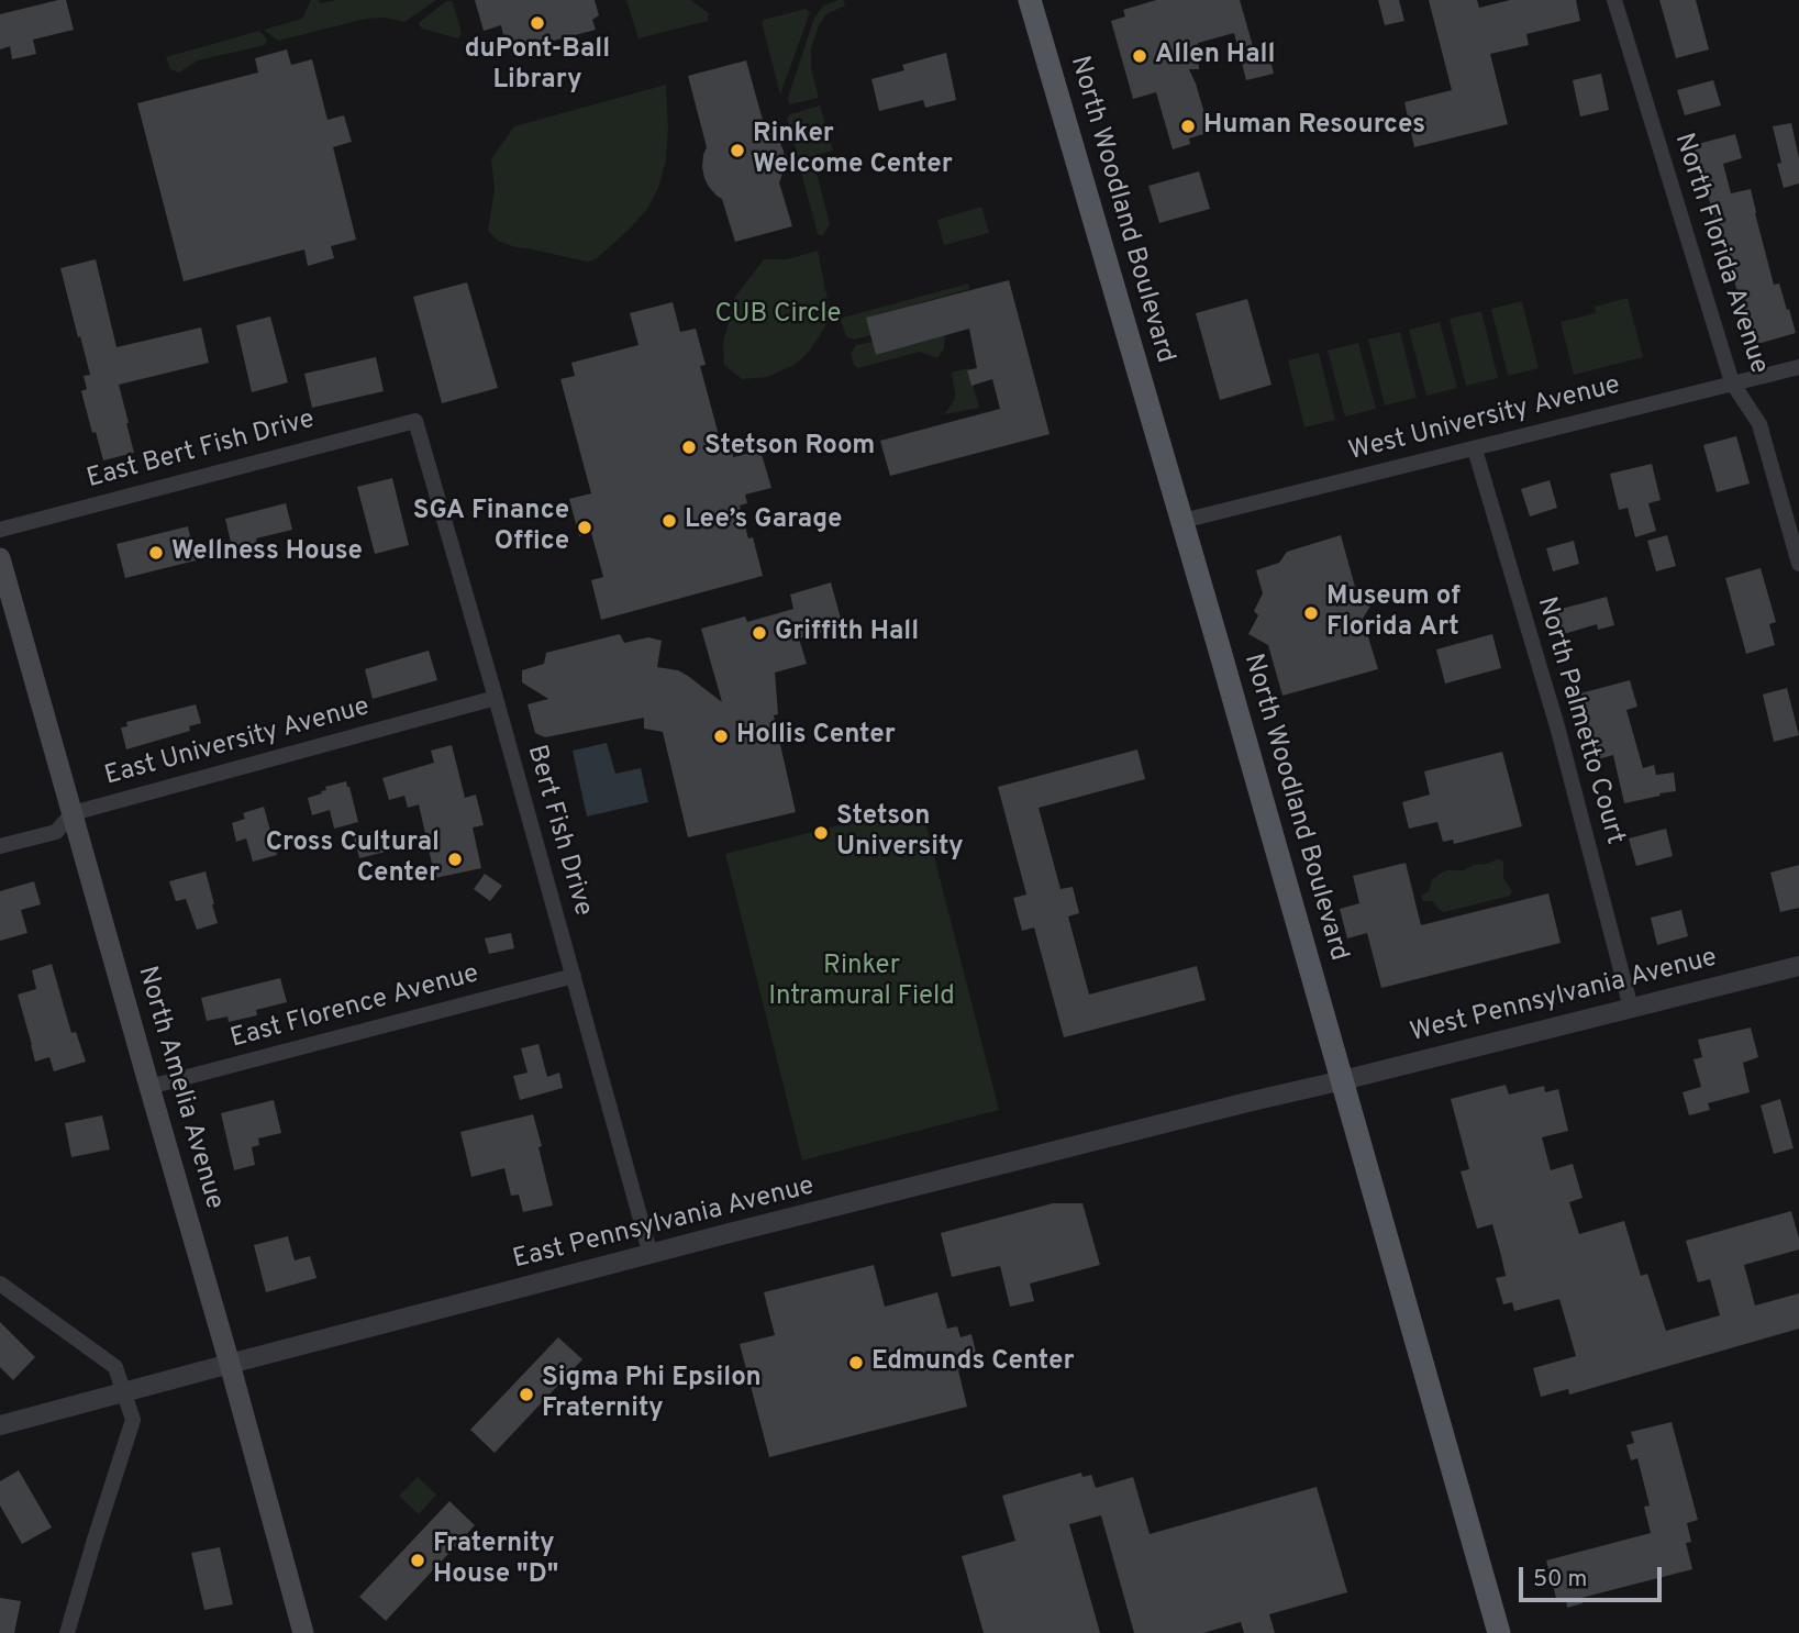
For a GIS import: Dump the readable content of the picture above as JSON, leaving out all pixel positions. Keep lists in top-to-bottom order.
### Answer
{
  "streets": {
    "main road": ["North Woodland Boulevard", "North Amelia Avenue"],
    "street": [
      "North Florida Avenue",
      "West University Avenue",
      "East Bert Fish Drive",
      "North Palmetto Court",
      "East University Avenue",
      "Bert Fish Drive",
      "West Pennsylvania Avenue",
      "East Florence Avenue",
      "East Pennsylvania Avenue"
    ]
  },
  "crossings": [
    ["North Woodland Boulevard", "West University Avenue"],
    ["North Woodland Boulevard", "West Pennsylvania Avenue"],
    ["North Woodland Boulevard", "East Pennsylvania Avenue"],
    ["North Florida Avenue", "West University Avenue"],
    ["West University Avenue", "North Palmetto Court"],
    ["East Bert Fish Drive", "Bert Fish Drive"],
    ["North Palmetto Court", "West Pennsylvania Avenue"],
    ["East University Avenue", "Bert Fish Drive"],
    ["East University Avenue", "North Amelia Avenue"],
    ["Bert Fish Drive", "East Florence Avenue"],
    ["Bert Fish Drive", "East Pennsylvania Avenue"],
    ["West Pennsylvania Avenue", "East Pennsylvania Avenue"],
    ["East Florence Avenue", "North Amelia Avenue"],
    ["North Amelia Avenue", "East Pennsylvania Avenue"]
  ],
  "parks": ["CUB Circle", "Rinker Intramural Field"],
  "places": [
    "duPont-Ball Library",
    "Allen Hall",
    "Human Resources",
    "Rinker Welcome Center",
    "Stetson Room",
    "Lee’s Garage",
    "SGA Finance Office",
    "Wellness House",
    "Museum of Florida Art",
    "Griffith Hall",
    "Hollis Center",
    "Stetson University",
    "Cross Cultural Center",
    "Edmunds Center",
    "Sigma Phi Epsilon Fraternity",
    "Fraternity House \"D\""
  ],
  "scale_bar": "50 m"
}
